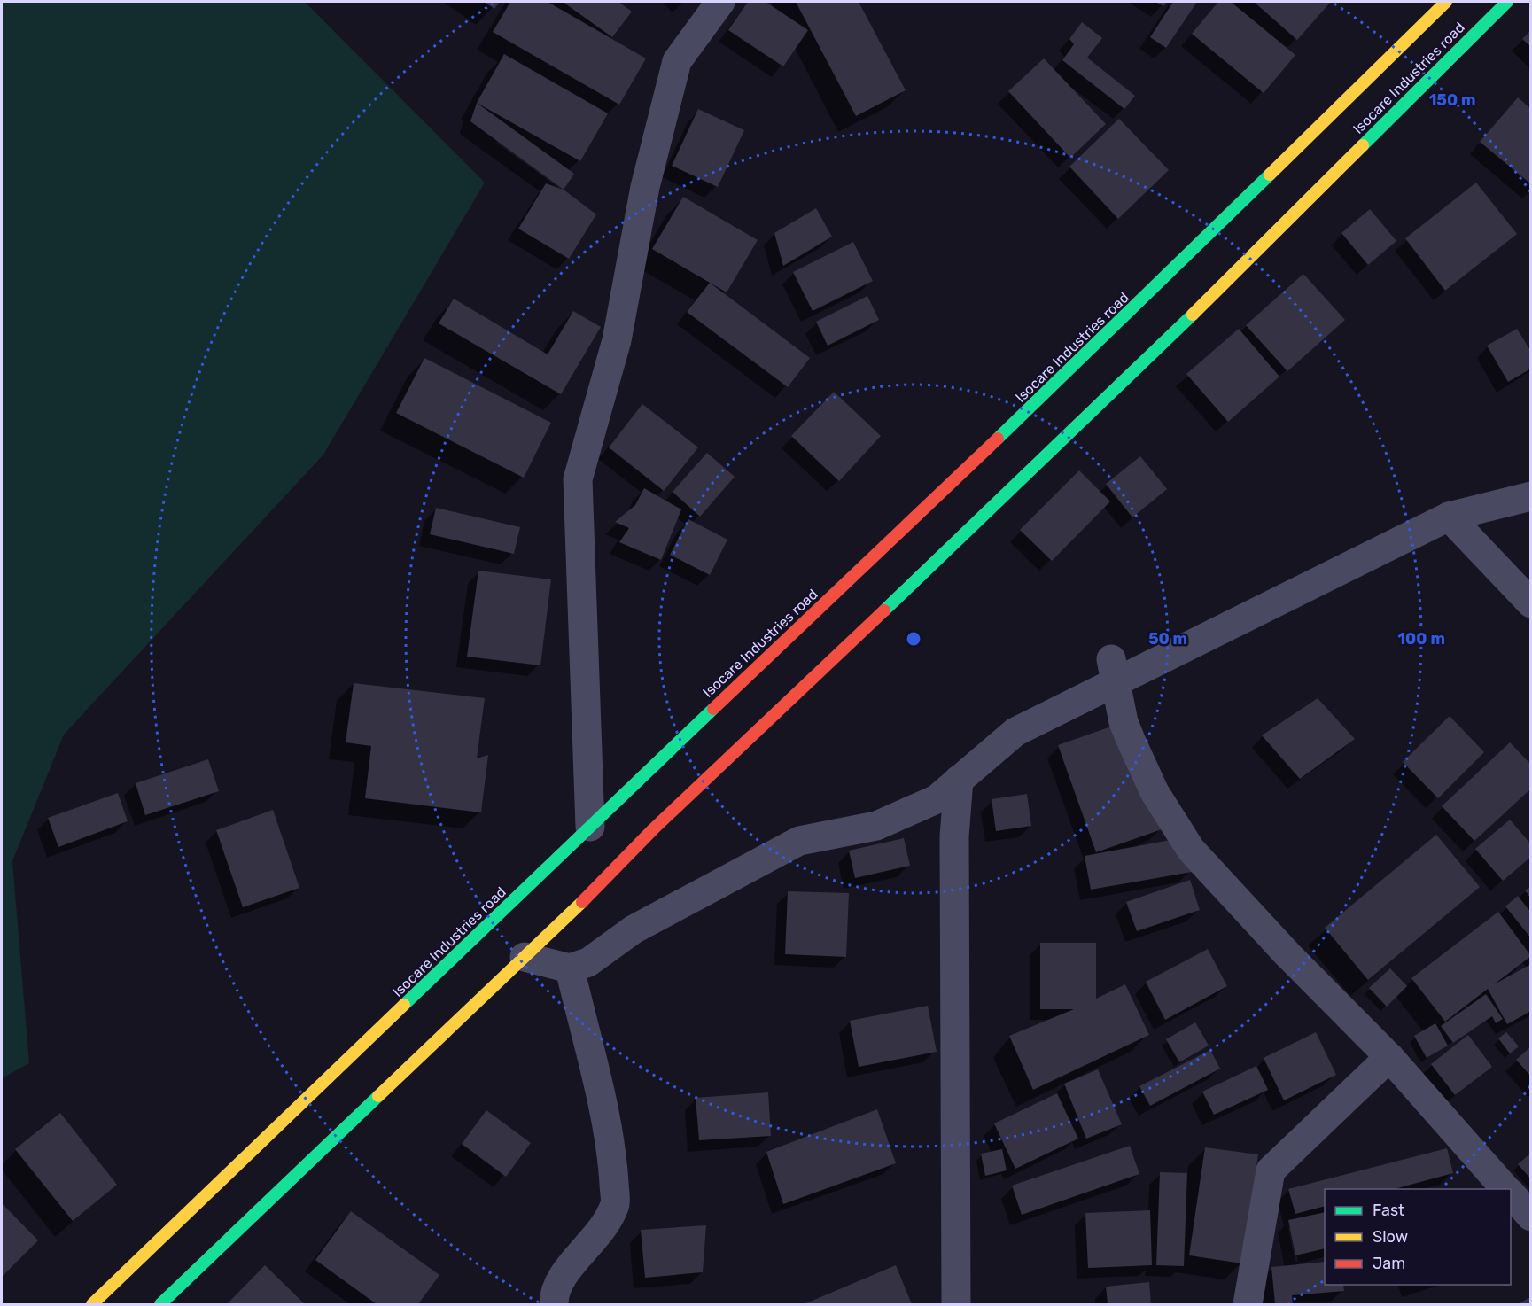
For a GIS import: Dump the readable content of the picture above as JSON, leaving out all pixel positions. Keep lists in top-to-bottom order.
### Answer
{
  "streets": {
    "street": ["Isocare Industries road"]
  },
  "legend": ["Fast", "Slow", "Jam"],
  "rings": ["150 m", "50 m", "100 m"]
}
